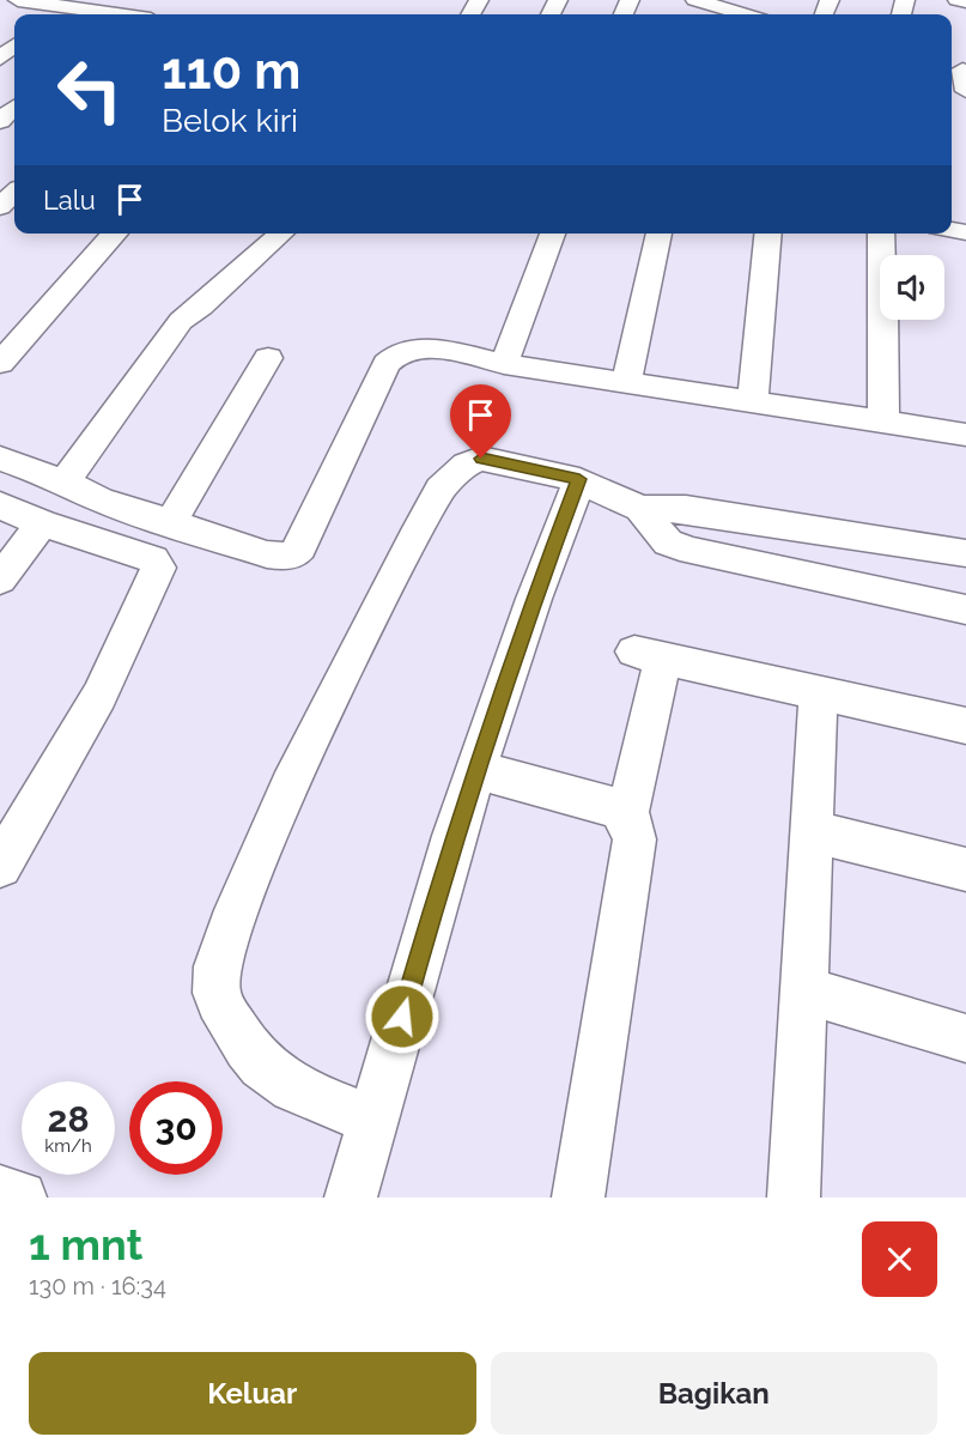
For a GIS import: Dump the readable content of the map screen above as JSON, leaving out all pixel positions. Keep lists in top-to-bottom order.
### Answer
{
  "page": {
    "turn": ["110 m", "Belok kiri"],
    "then": "Lalu",
    "speed": "28 km/h",
    "limit": "30",
    "heading": ["1 mnt", "130 m · 16:34"],
    "buttons": ["Keluar", "Bagikan"]
  }
}
